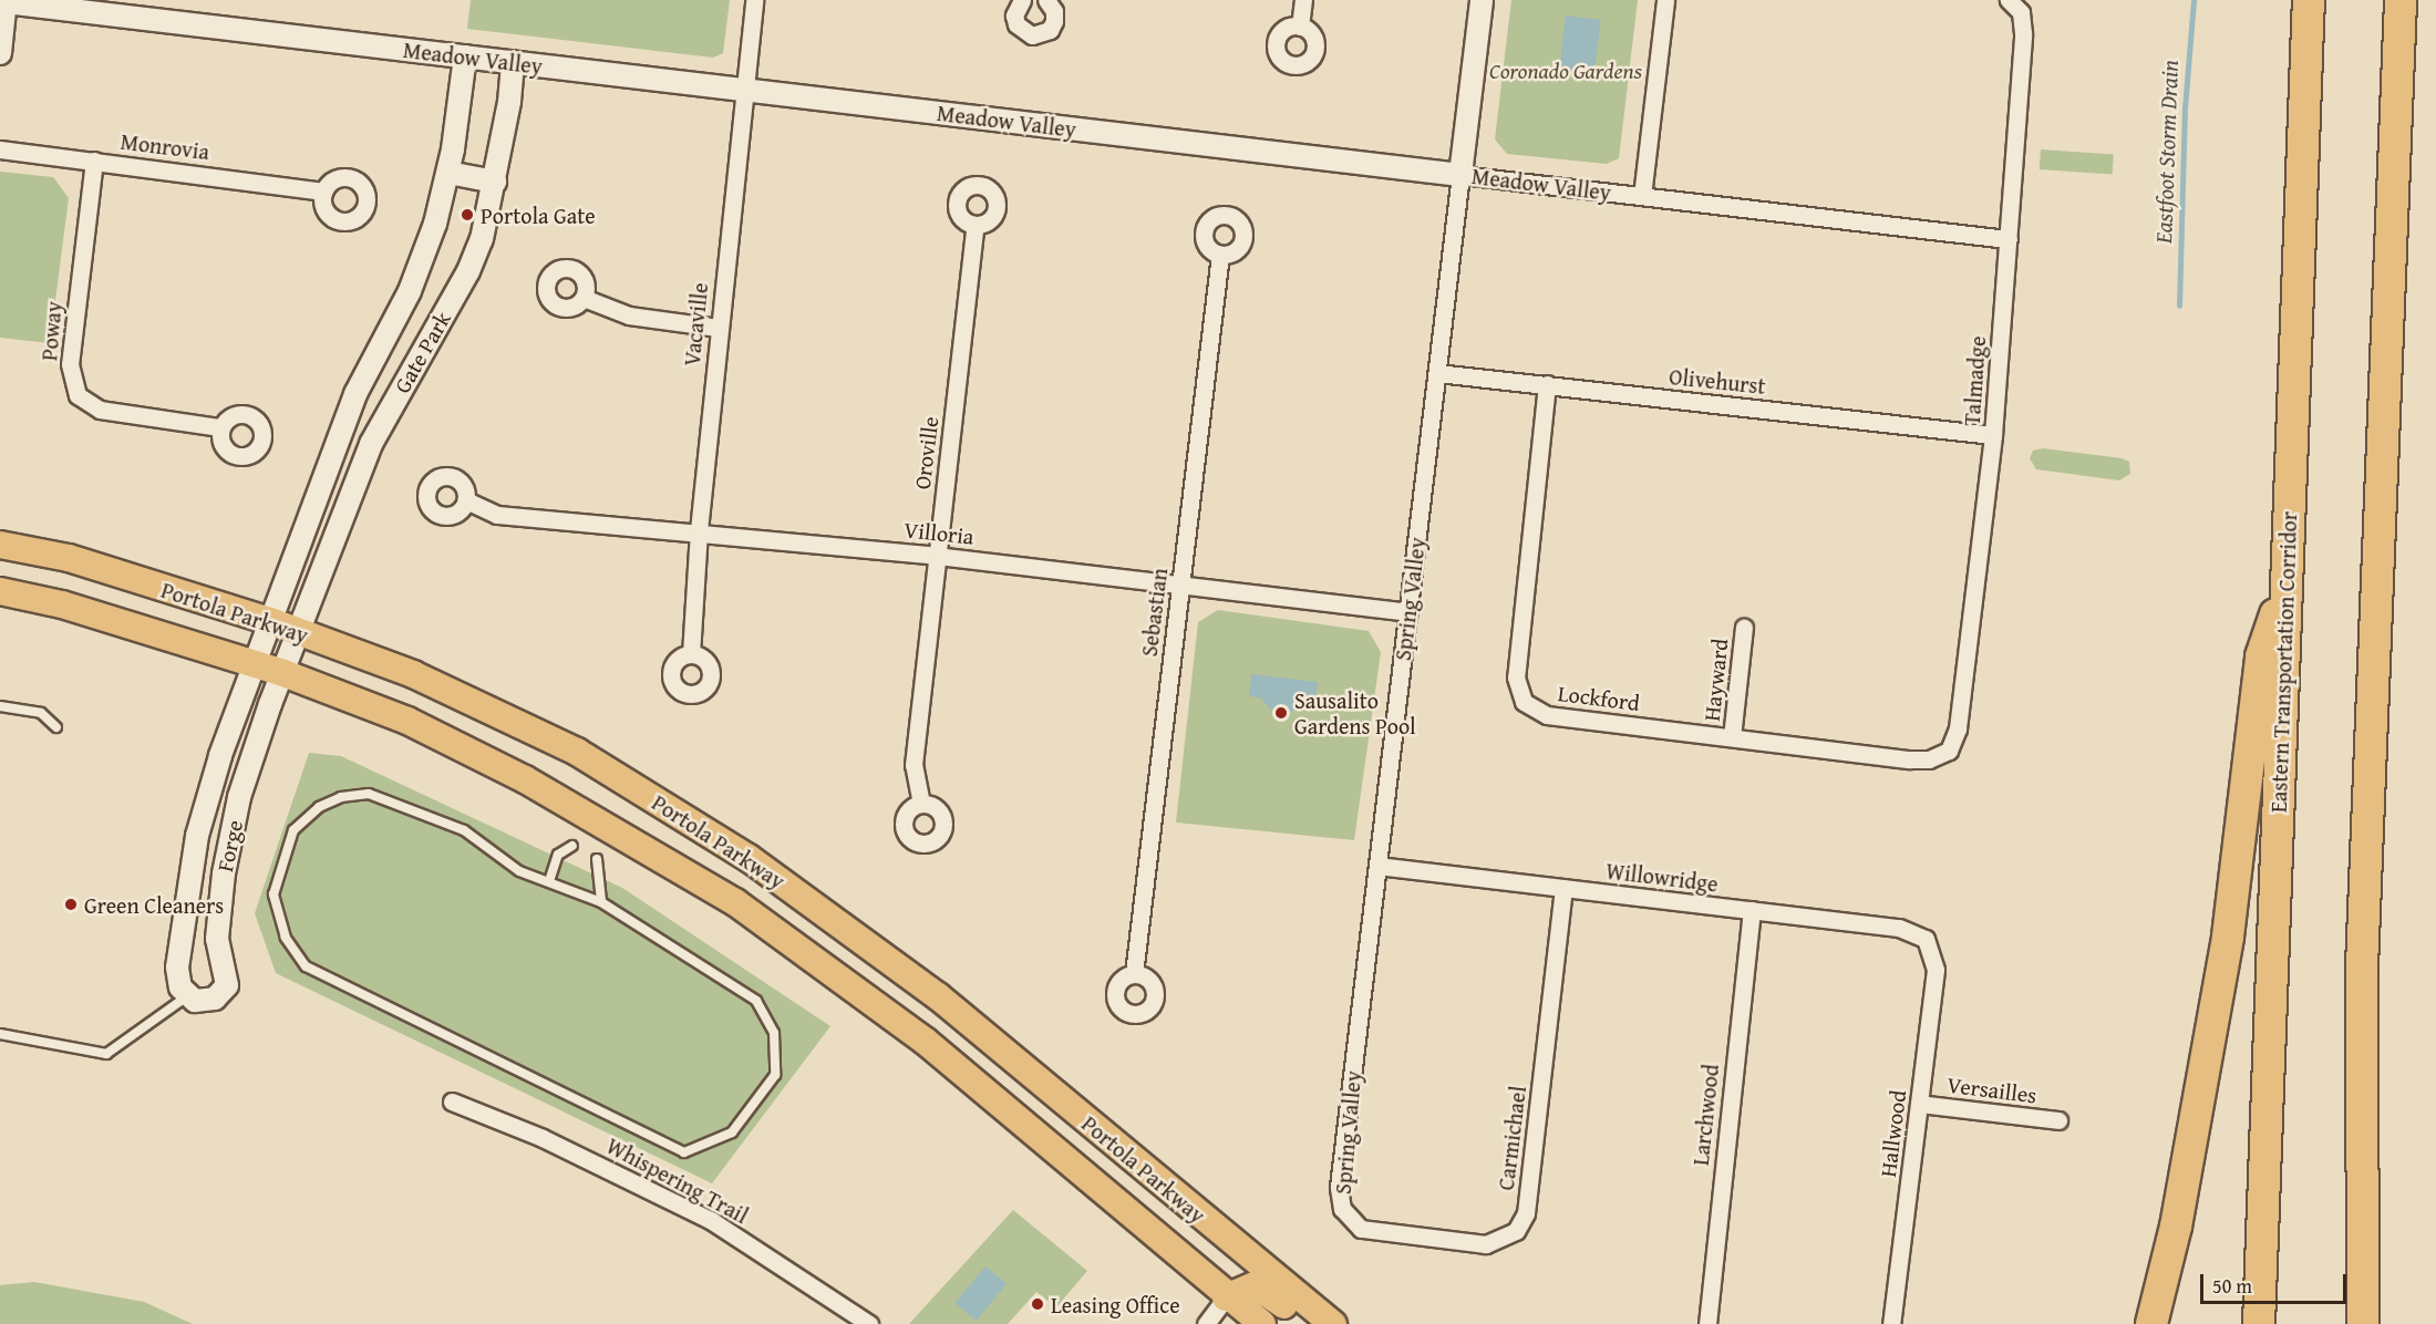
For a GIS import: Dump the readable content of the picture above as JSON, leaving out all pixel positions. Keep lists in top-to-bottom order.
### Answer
{
  "streets": {
    "highway": ["Eastern Transportation Corridor"],
    "main road": ["Portola Parkway"],
    "street": [
      "Meadow Valley",
      "Monrovia",
      "Vacaville",
      "Poway",
      "Gate Park",
      "Olivehurst",
      "Talmadge",
      "Oroville",
      "Villoria",
      "Spring Valley",
      "Sebastian",
      "Hayward",
      "Lockford",
      "Forge",
      "Willowridge",
      "Versailles",
      "Larchwood",
      "Hallwood",
      "Carmichael",
      "Whispering Trail"
    ]
  },
  "crossings": [
    ["Meadow Valley", "Vacaville"],
    ["Meadow Valley", "Gate Park"],
    ["Meadow Valley", "Talmadge"],
    ["Meadow Valley", "Spring Valley"],
    ["Monrovia", "Poway"],
    ["Vacaville", "Villoria"],
    ["Gate Park", "Portola Parkway"],
    ["Gate Park", "Forge"],
    ["Olivehurst", "Talmadge"],
    ["Olivehurst", "Spring Valley"],
    ["Olivehurst", "Lockford"],
    ["Talmadge", "Lockford"],
    ["Oroville", "Villoria"],
    ["Villoria", "Spring Valley"],
    ["Villoria", "Sebastian"],
    ["Spring Valley", "Willowridge"],
    ["Spring Valley", "Carmichael"],
    ["Portola Parkway", "Forge"],
    ["Hayward", "Lockford"],
    ["Willowridge", "Larchwood"],
    ["Willowridge", "Hallwood"],
    ["Willowridge", "Carmichael"],
    ["Versailles", "Hallwood"]
  ],
  "water": ["Eastfoot Storm Drain"],
  "parks": ["Coronado Gardens"],
  "places": [
    "Portola Gate",
    "Sausalito Gardens Pool",
    "Green Cleaners",
    "Leasing Office"
  ],
  "scale_bar": "50 m"
}
